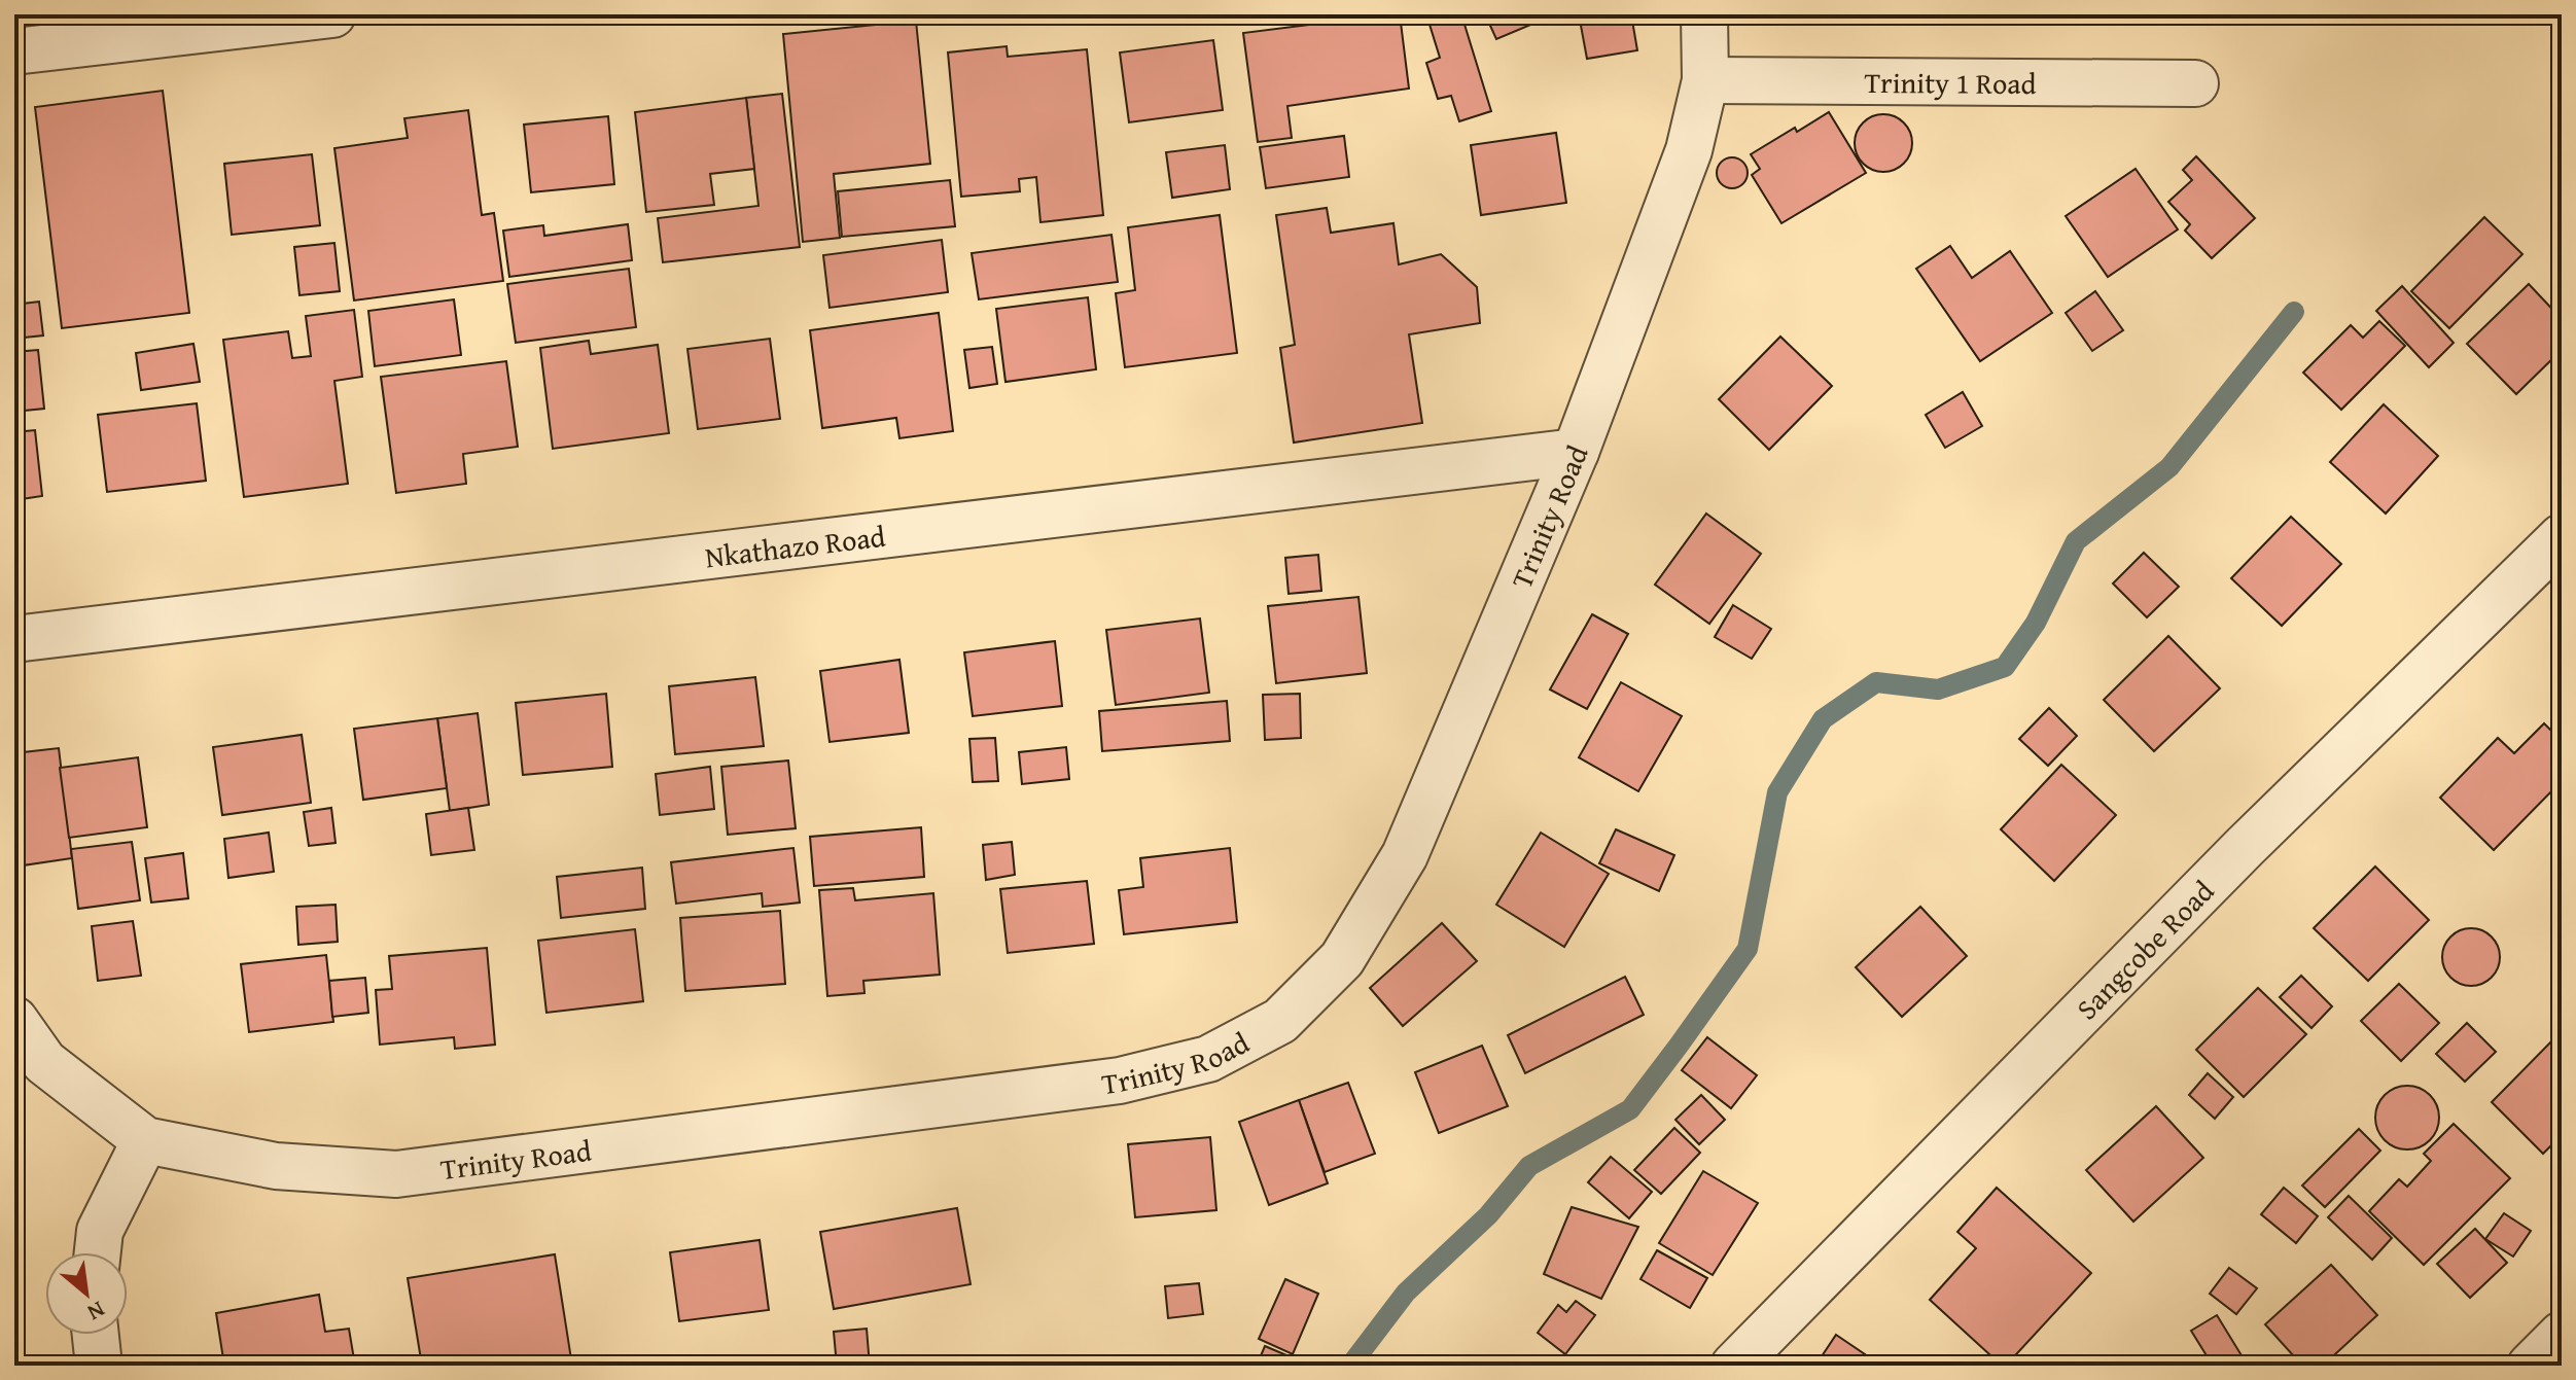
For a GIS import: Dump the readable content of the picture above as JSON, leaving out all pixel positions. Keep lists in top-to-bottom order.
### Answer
{
  "streets": {
    "street": [
      "Trinity 1 Road",
      "Trinity Road",
      "Nkathazo Road",
      "Sangcobe Road"
    ]
  },
  "crossings": [
    ["Trinity 1 Road", "Trinity Road"],
    ["Trinity Road", "Nkathazo Road"]
  ],
  "north": "bottom right"
}
